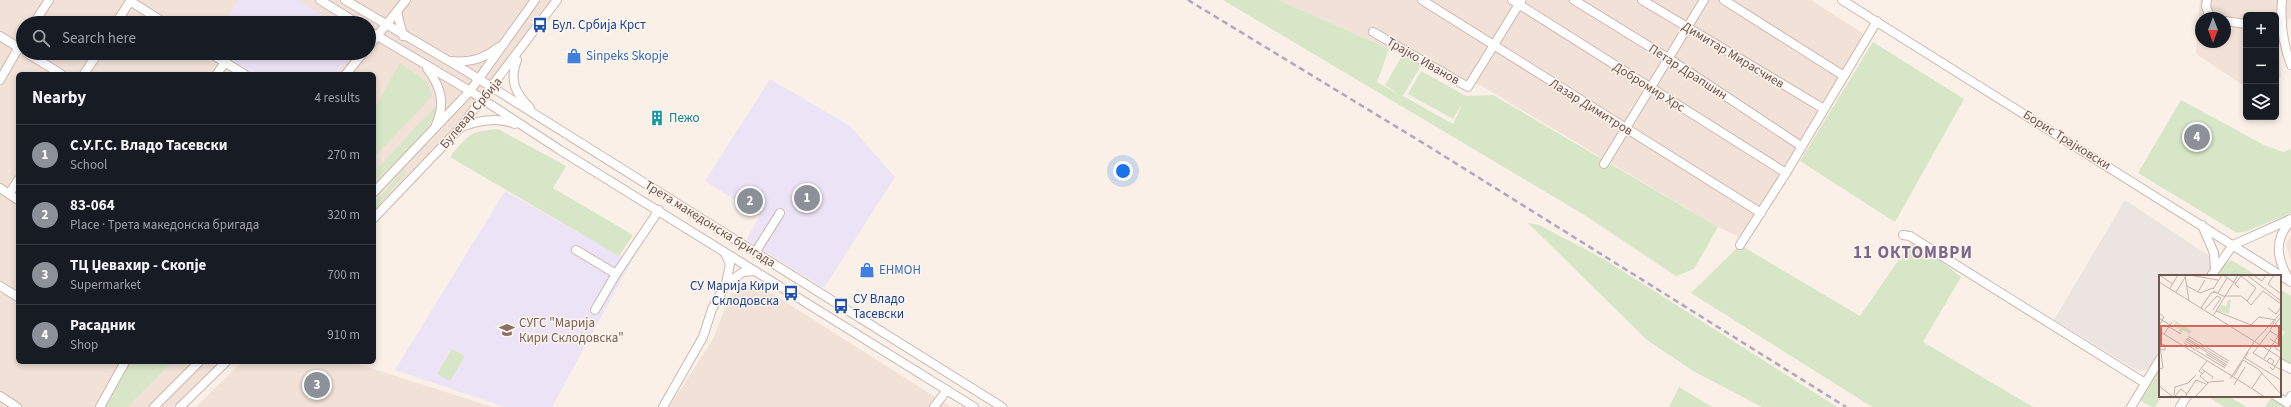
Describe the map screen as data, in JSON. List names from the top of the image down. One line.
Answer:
{"streets":{"street":["Димитар Мирасчиев","Трајко Иванов","Петар Драпшин","Добромир Хрс","Лазар Димитров","Булевар Србија","Борис Трајковски","Трета македонска бригада"]},"crossings":[["Трајко Иванов","Добромир Хрс"],["Трајко Иванов","Лазар Димитров"],["Булевар Србија","Трета македонска бригада"]],"districts":["11 ОКТОМВРИ"],"places":{"bus stop":["Бул. Србија Крст","СУ Марија Кири Склодовска","СУ Владо Тасевски"],"shop":["Sinpeks Skopje","ЕНМОН"],"building":["Пежо"],"school or university":["СУГС \"Марија Кири Склодовска\""]},"north":"bottom","page":{"map_buttons":["+","−"],"search":"Search here","heading":["Nearby","4 results"],"pins":["4","1","2","3"],"list":[{"mark":"1","name":"С.У.Г.С. Владо Тасевски","note":"School","value":"270 m"},{"mark":"2","name":"83-064","note":"Place · Трета македонска бригада","value":"320 m"},{"mark":"3","name":"ТЦ Џевахир - Скопје","note":"Supermarket","value":"700 m"},{"mark":"4","name":"Расадник","note":"Shop","value":"910 m"}]}}
